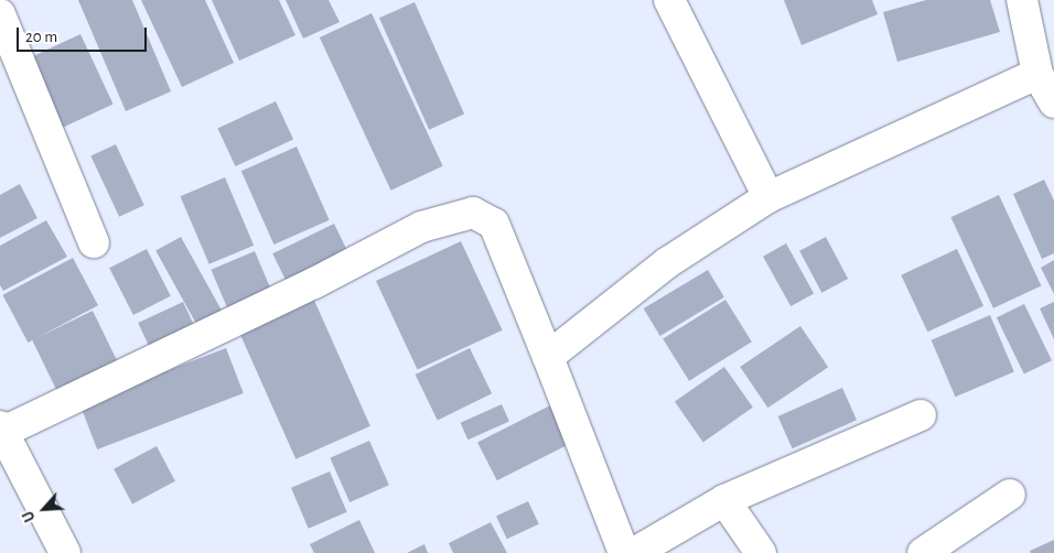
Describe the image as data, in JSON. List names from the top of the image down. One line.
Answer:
{"scale_bar":"20 m","north":"bottom left"}
